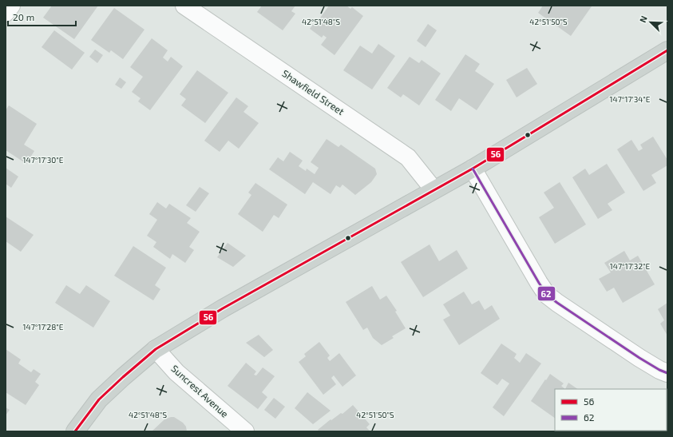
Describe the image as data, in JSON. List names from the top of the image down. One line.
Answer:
{"streets":{"street":["Shawfield Street","Suncrest Avenue"]},"lines":["transit line 56","transit line 62"],"legend":["56","62"],"scale_bar":"20 m","north":"top left","coordinates":["42°51'50\"S","42°51'48\"S","147°17'34\"E","147°17'30\"E","147°17'32\"E","147°17'28\"E"]}
